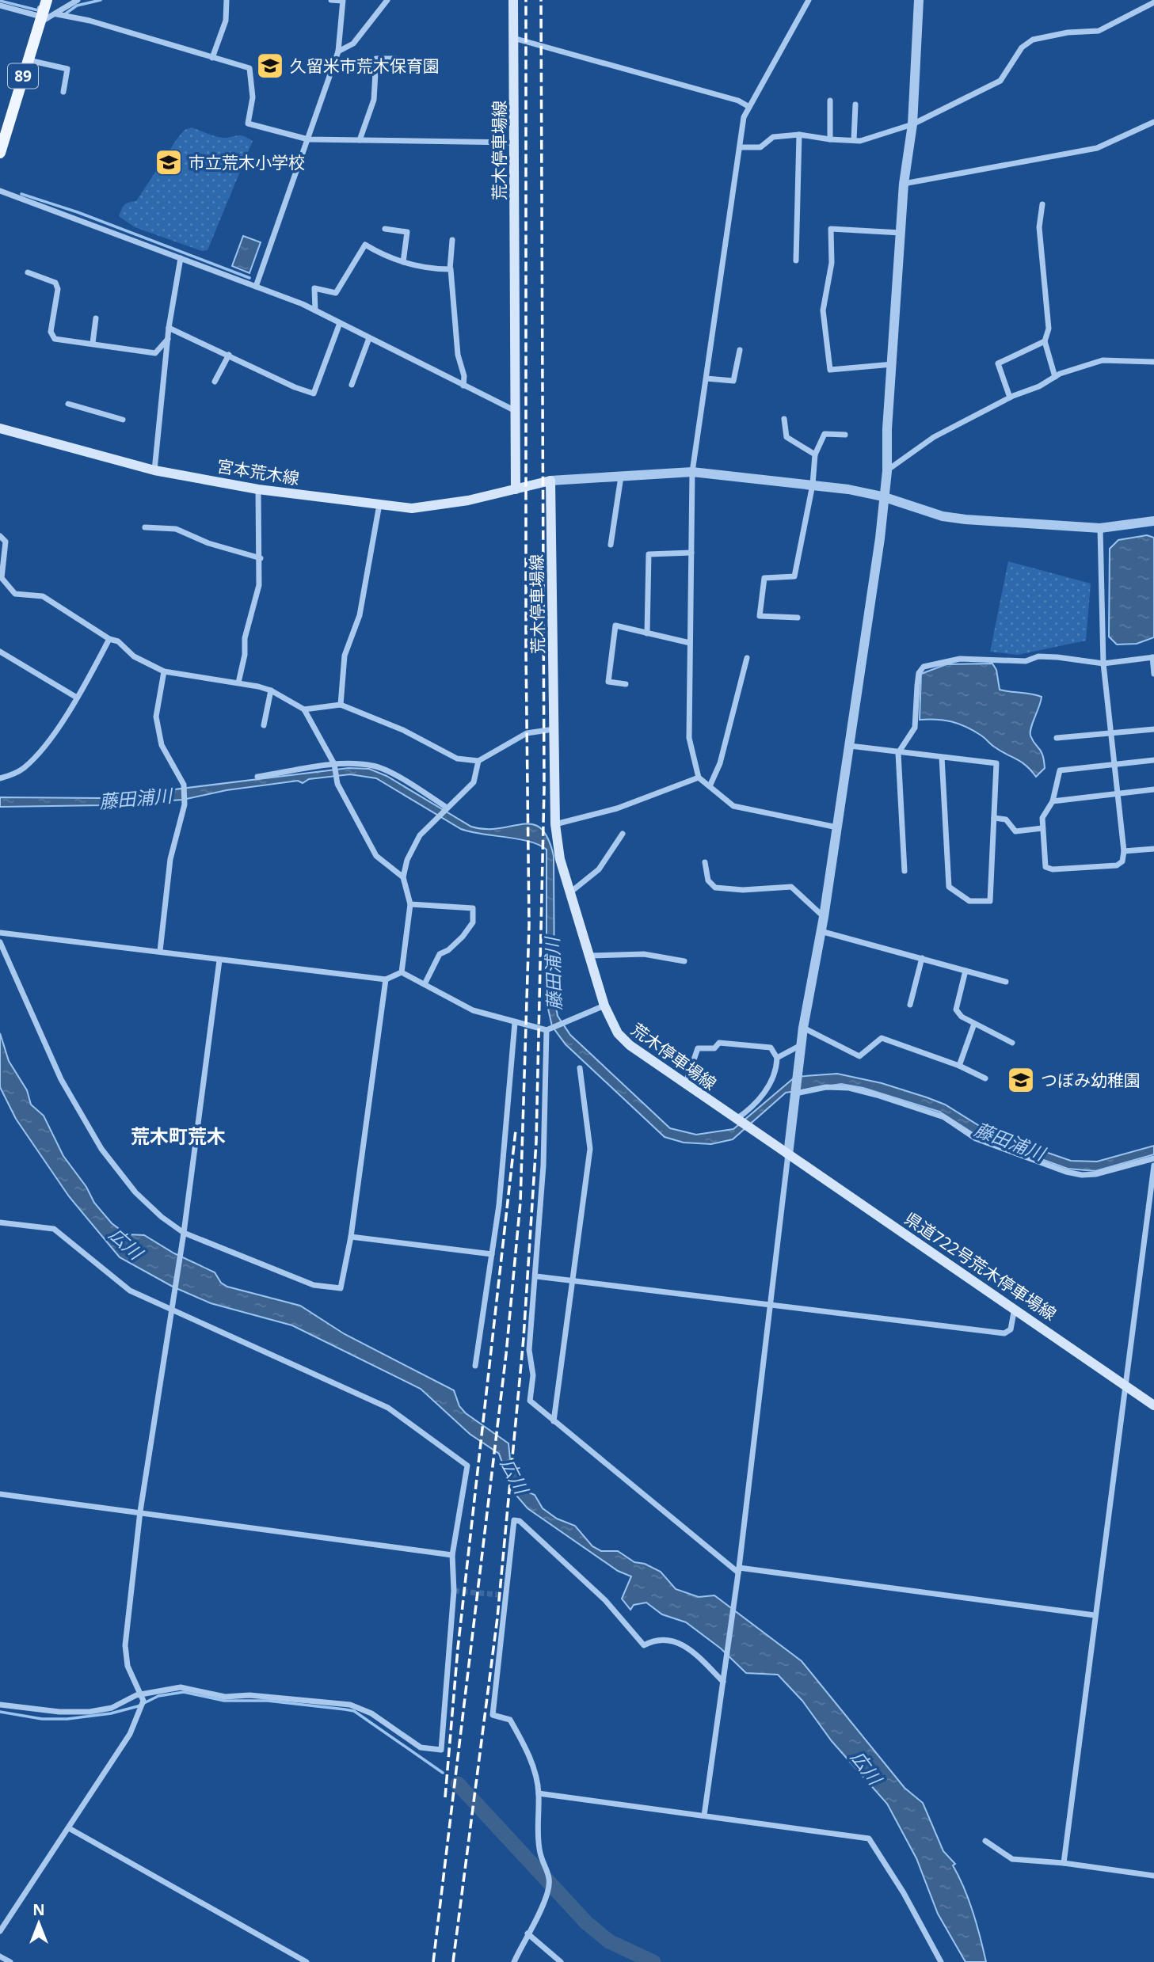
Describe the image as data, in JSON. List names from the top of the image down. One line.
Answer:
{"streets":{"main road":["89","荒木停車場線","宮本荒木線","県道722号荒木停車場線"]},"crossings":[["荒木停車場線","宮本荒木線"],["荒木停車場線","県道722号荒木停車場線"]],"districts":["荒木町荒木"],"water":["藤田浦川","広川"],"places":{"school or university":["久留米市荒木保育園","市立荒木小学校","つぼみ幼稚園"]},"north":"top"}
